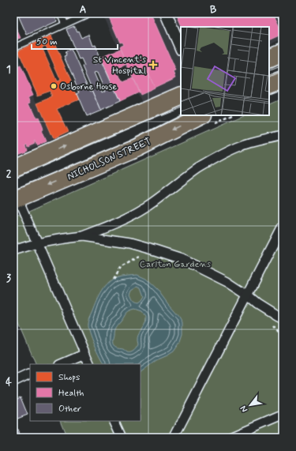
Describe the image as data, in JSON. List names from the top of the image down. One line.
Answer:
{"streets":{"main road":["NICHOLSON STREET"]},"parks":["Carlton Gardens"],"places":{"health":["St Vincent's Hospital"],"other":["Osborne House"]},"legend":["Shops","Health","Other"],"scale_bar":"50 m","north":"bottom left","grid":{"columns":["A","B"],"rows":["1","2","3","4"]}}
